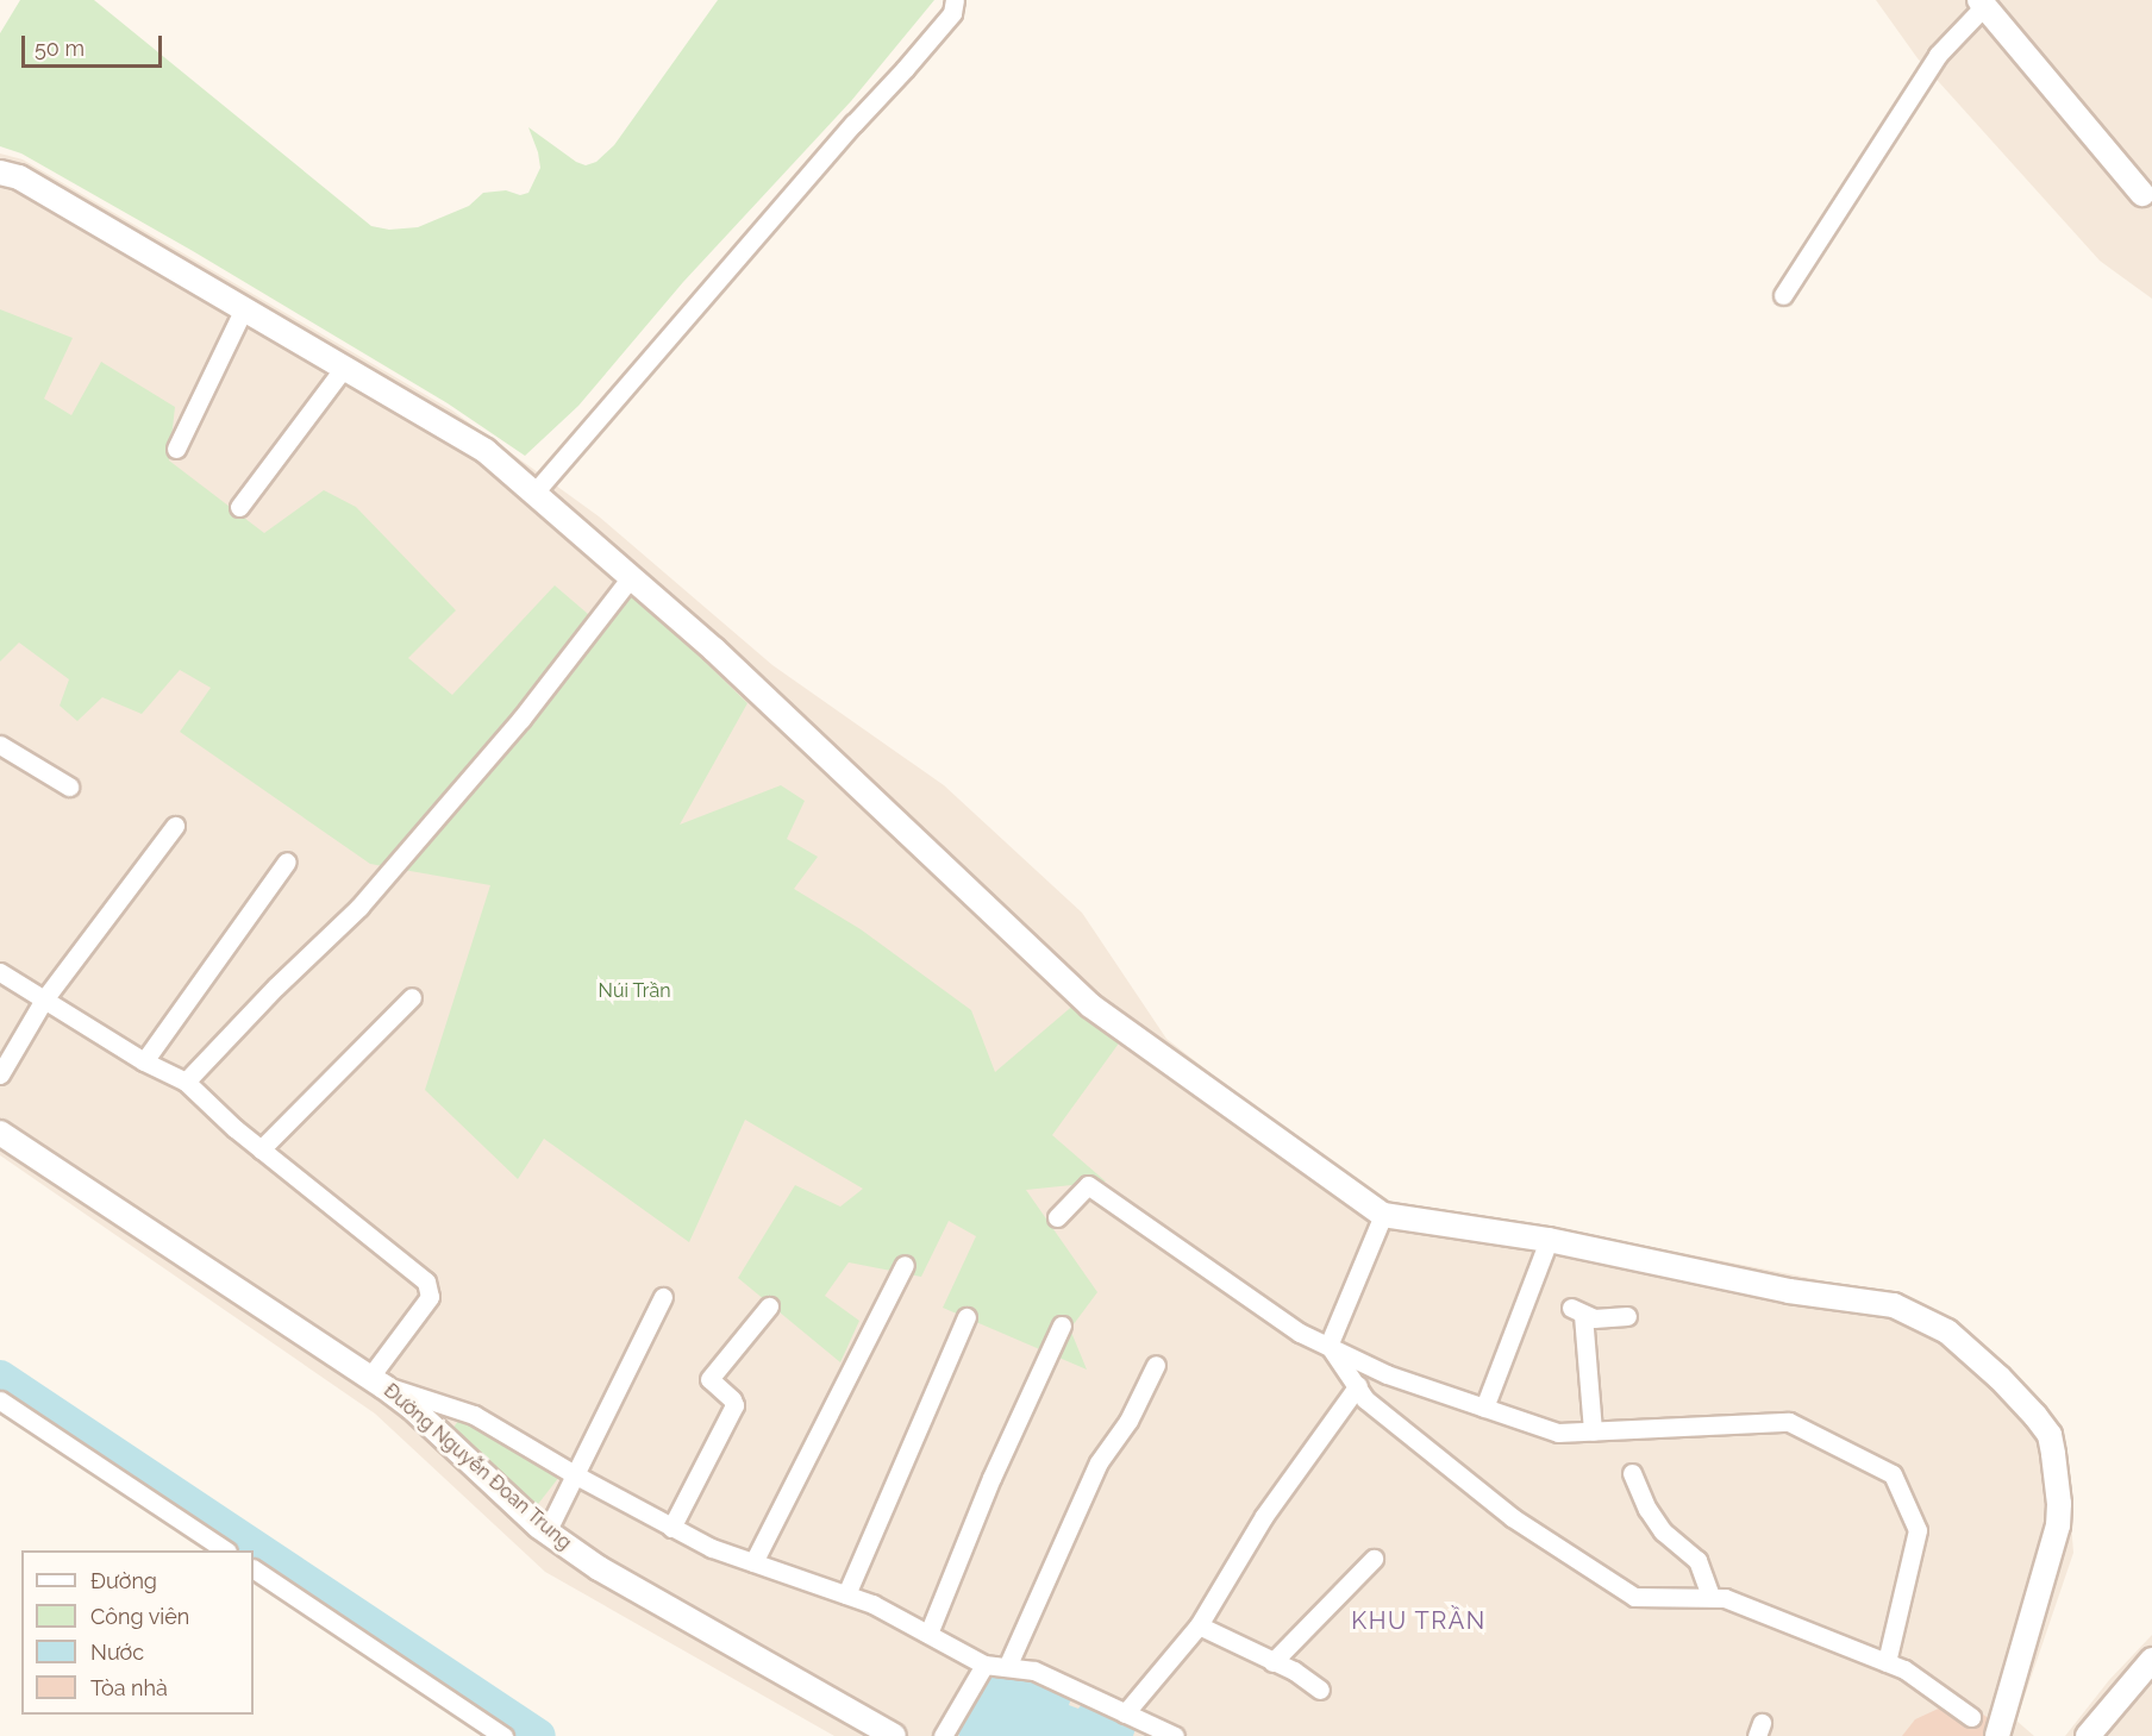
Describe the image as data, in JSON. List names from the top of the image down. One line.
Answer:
{"streets":{"street":["Đường Nguyễn Đoan Trung"]},"districts":["KHU TRẦN"],"parks":["Núi Trần"],"legend":["Đường","Công viên","Nước","Tòa nhà"],"scale_bar":"50 m"}
